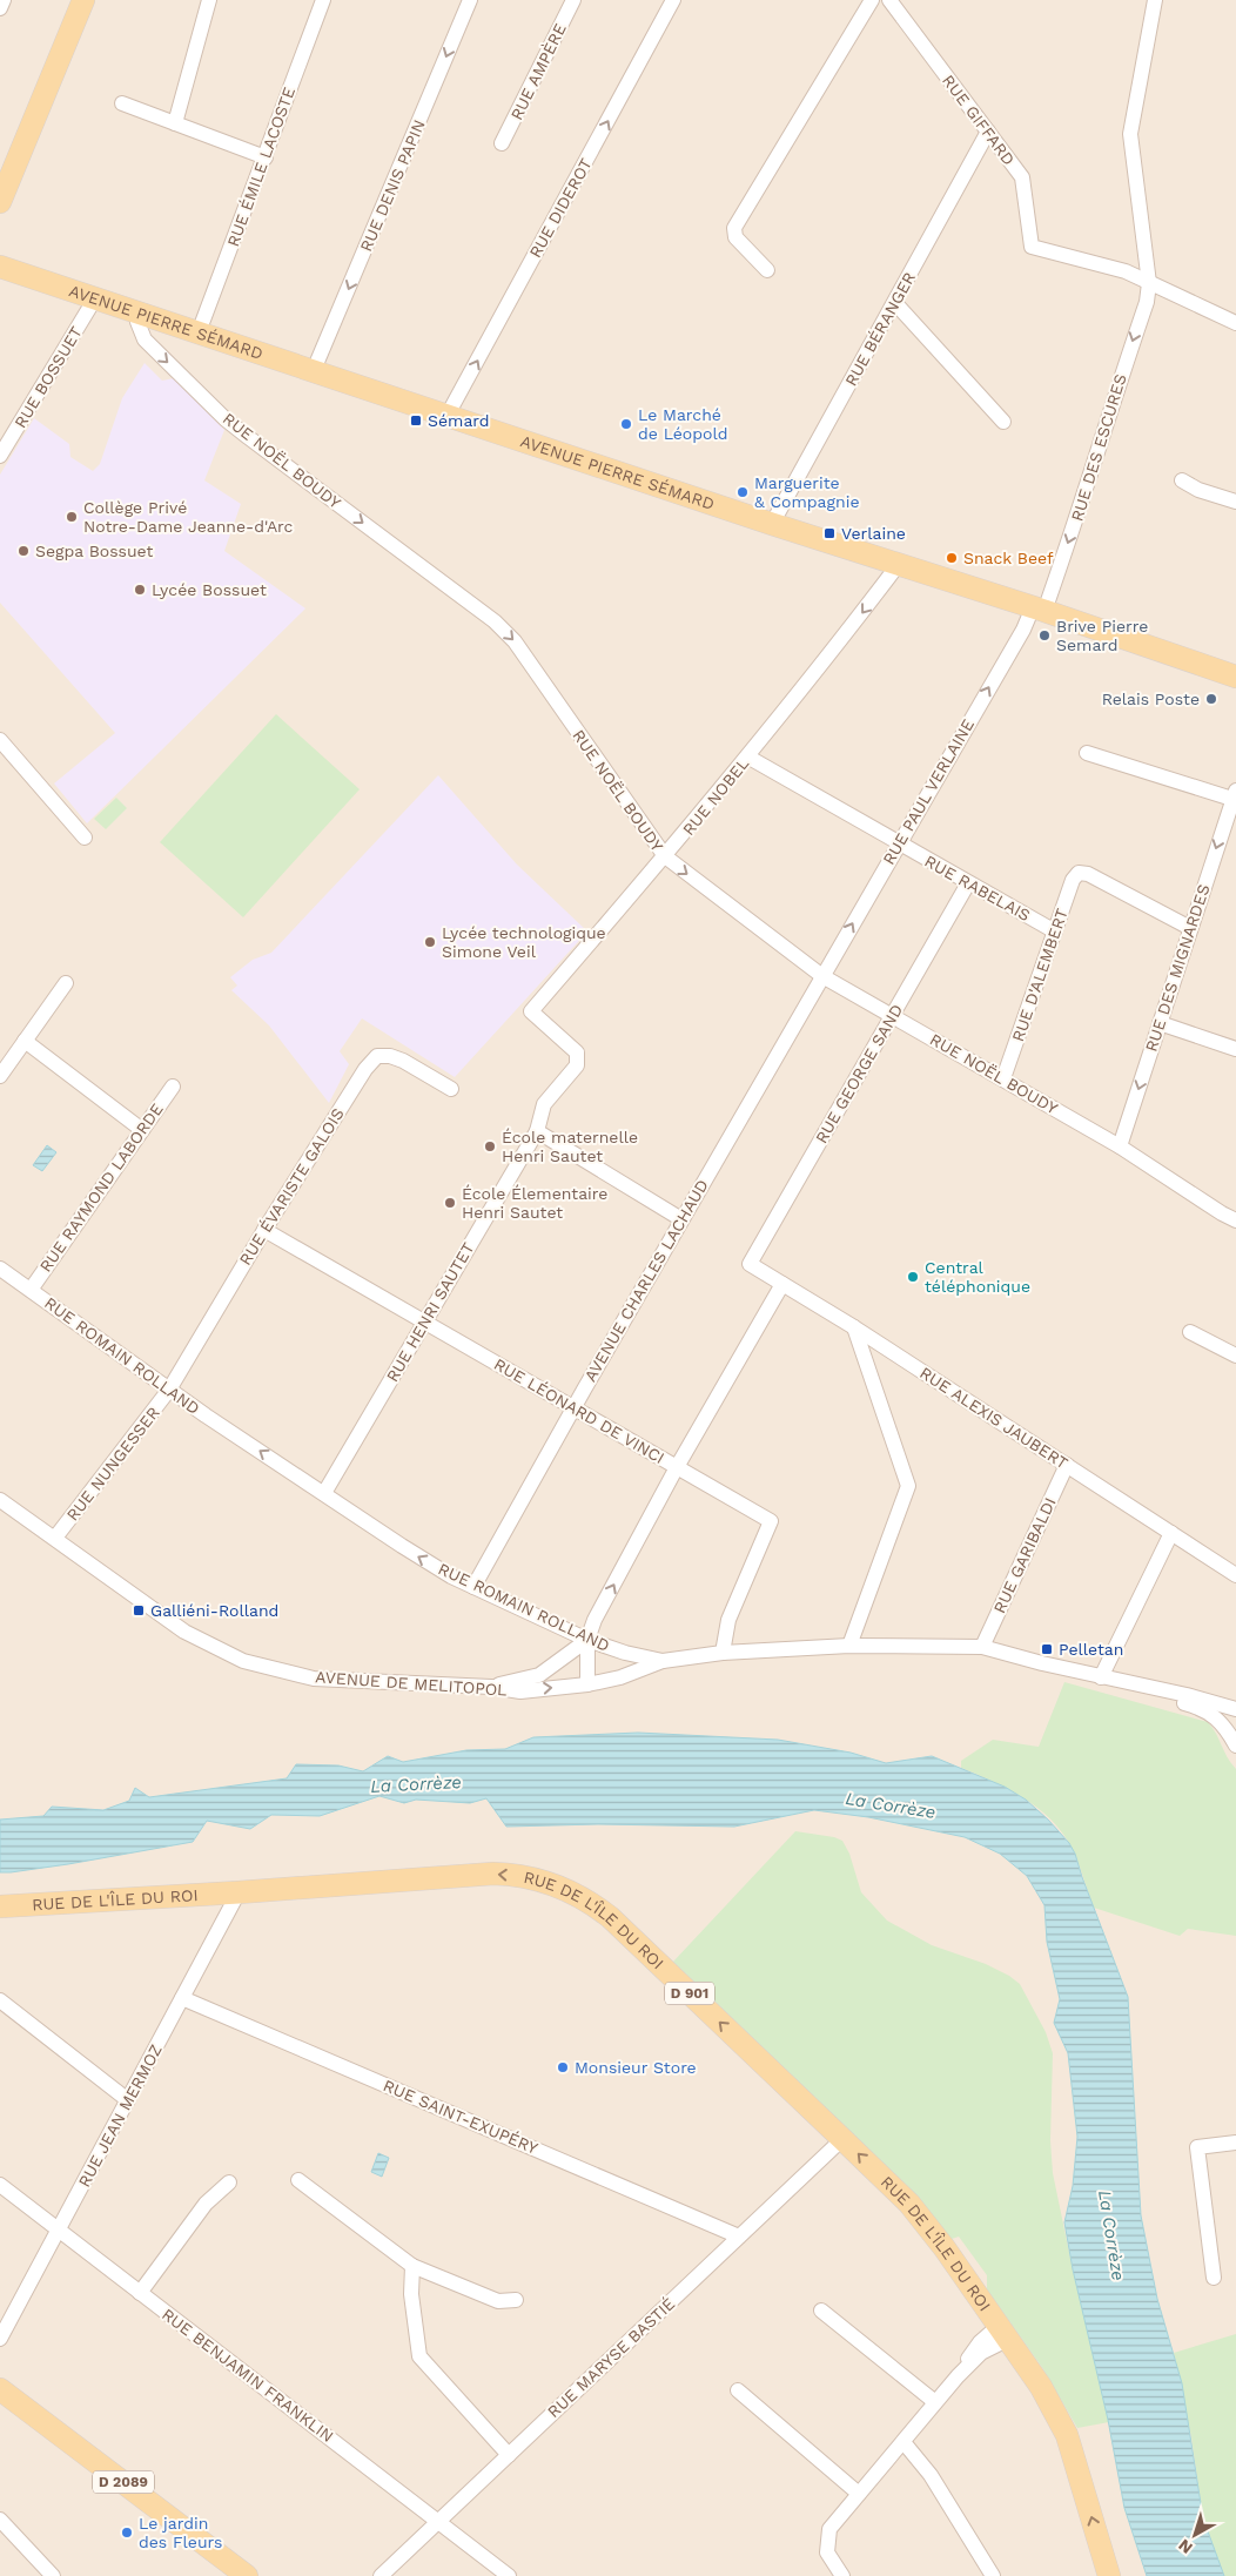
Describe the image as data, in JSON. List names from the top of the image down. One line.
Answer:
{"streets":{"main road":["AVENUE PIERRE SÉMARD","RUE DE L'ÎLE DU ROI","D 901","D 2089"],"street":["RUE AMPÈRE","RUE GIFFARD","RUE ÉMILE LACOSTE","RUE DENIS PAPIN","RUE DIDEROT","RUE BÉRANGER","RUE BOSSUET","RUE DES ESCURES","RUE NOËL BOUDY","RUE PAUL VERLAINE","RUE NOBEL","RUE RABELAIS","RUE DES MIGNARDES","RUE D'ALEMBERT","RUE GEORGE SAND","RUE ÉVARISTE GALOIS","RUE RAYMOND LABORDE","AVENUE CHARLES LACHAUD","RUE HENRI SAUTET","RUE ROMAIN ROLLAND","RUE LÉONARD DE VINCI","RUE ALEXIS JAUBERT","RUE NUNGESSER","RUE GARIBALDI","AVENUE DE MELITOPOL","RUE JEAN MERMOZ","RUE SAINT-EXUPÉRY","RUE MARYSE BASTIÉ","RUE BENJAMIN FRANKLIN"]},"crossings":[["RUE GIFFARD","RUE BÉRANGER"],["RUE GIFFARD","RUE DES ESCURES"],["RUE ÉMILE LACOSTE","AVENUE PIERRE SÉMARD"],["RUE DENIS PAPIN","AVENUE PIERRE SÉMARD"],["RUE DIDEROT","AVENUE PIERRE SÉMARD"],["AVENUE PIERRE SÉMARD","RUE BÉRANGER"],["AVENUE PIERRE SÉMARD","RUE BOSSUET"],["AVENUE PIERRE SÉMARD","RUE DES ESCURES"],["AVENUE PIERRE SÉMARD","RUE NOËL BOUDY"],["AVENUE PIERRE SÉMARD","RUE PAUL VERLAINE"],["AVENUE PIERRE SÉMARD","RUE NOBEL"],["RUE DES ESCURES","RUE PAUL VERLAINE"],["RUE NOËL BOUDY","RUE PAUL VERLAINE"],["RUE NOËL BOUDY","RUE NOBEL"],["RUE NOËL BOUDY","RUE DES MIGNARDES"],["RUE NOËL BOUDY","RUE D'ALEMBERT"],["RUE NOËL BOUDY","RUE GEORGE SAND"],["RUE NOËL BOUDY","AVENUE CHARLES LACHAUD"],["RUE PAUL VERLAINE","RUE RABELAIS"],["RUE PAUL VERLAINE","AVENUE CHARLES LACHAUD"],["RUE NOBEL","RUE RABELAIS"],["RUE NOBEL","RUE HENRI SAUTET"],["RUE RABELAIS","RUE D'ALEMBERT"],["RUE RABELAIS","RUE GEORGE SAND"],["RUE DES MIGNARDES","RUE D'ALEMBERT"],["RUE GEORGE SAND","RUE ALEXIS JAUBERT"],["RUE ÉVARISTE GALOIS","RUE ROMAIN ROLLAND"],["RUE ÉVARISTE GALOIS","RUE LÉONARD DE VINCI"],["RUE ÉVARISTE GALOIS","RUE NUNGESSER"],["RUE RAYMOND LABORDE","RUE ROMAIN ROLLAND"],["AVENUE CHARLES LACHAUD","RUE ROMAIN ROLLAND"],["AVENUE CHARLES LACHAUD","RUE LÉONARD DE VINCI"],["RUE HENRI SAUTET","RUE ROMAIN ROLLAND"],["RUE HENRI SAUTET","RUE LÉONARD DE VINCI"],["RUE ROMAIN ROLLAND","RUE LÉONARD DE VINCI"],["RUE ROMAIN ROLLAND","RUE NUNGESSER"],["RUE ROMAIN ROLLAND","RUE GARIBALDI"],["RUE ROMAIN ROLLAND","AVENUE DE MELITOPOL"],["RUE ALEXIS JAUBERT","RUE GARIBALDI"],["RUE NUNGESSER","AVENUE DE MELITOPOL"],["RUE DE L'ÎLE DU ROI","RUE JEAN MERMOZ"],["RUE DE L'ÎLE DU ROI","RUE MARYSE BASTIÉ"],["RUE JEAN MERMOZ","RUE SAINT-EXUPÉRY"],["RUE JEAN MERMOZ","RUE BENJAMIN FRANKLIN"],["RUE SAINT-EXUPÉRY","RUE MARYSE BASTIÉ"],["RUE MARYSE BASTIÉ","RUE BENJAMIN FRANKLIN"]],"one_way":["RUE DENIS PAPIN","RUE DIDEROT","RUE DES ESCURES","RUE NOËL BOUDY","RUE PAUL VERLAINE","RUE DES MIGNARDES","RUE DE L'ÎLE DU ROI"],"water":["La Corrèze"],"places":{"transit":["Sémard","Verlaine","Galliéni-Rolland","Pelletan"],"other":["Le Marché de Léopold","Marguerite & Compagnie","Collège Privé Notre-Dame Jeanne-d'Arc","Segpa Bossuet","Snack Beef","Lycée Bossuet","Brive Pierre Semard","Relais Poste","Lycée technologique Simone Veil","École maternelle Henri Sautet","École Élementaire Henri Sautet","Central téléphonique","Monsieur Store","Le jardin des Fleurs"]},"north":"bottom left"}
